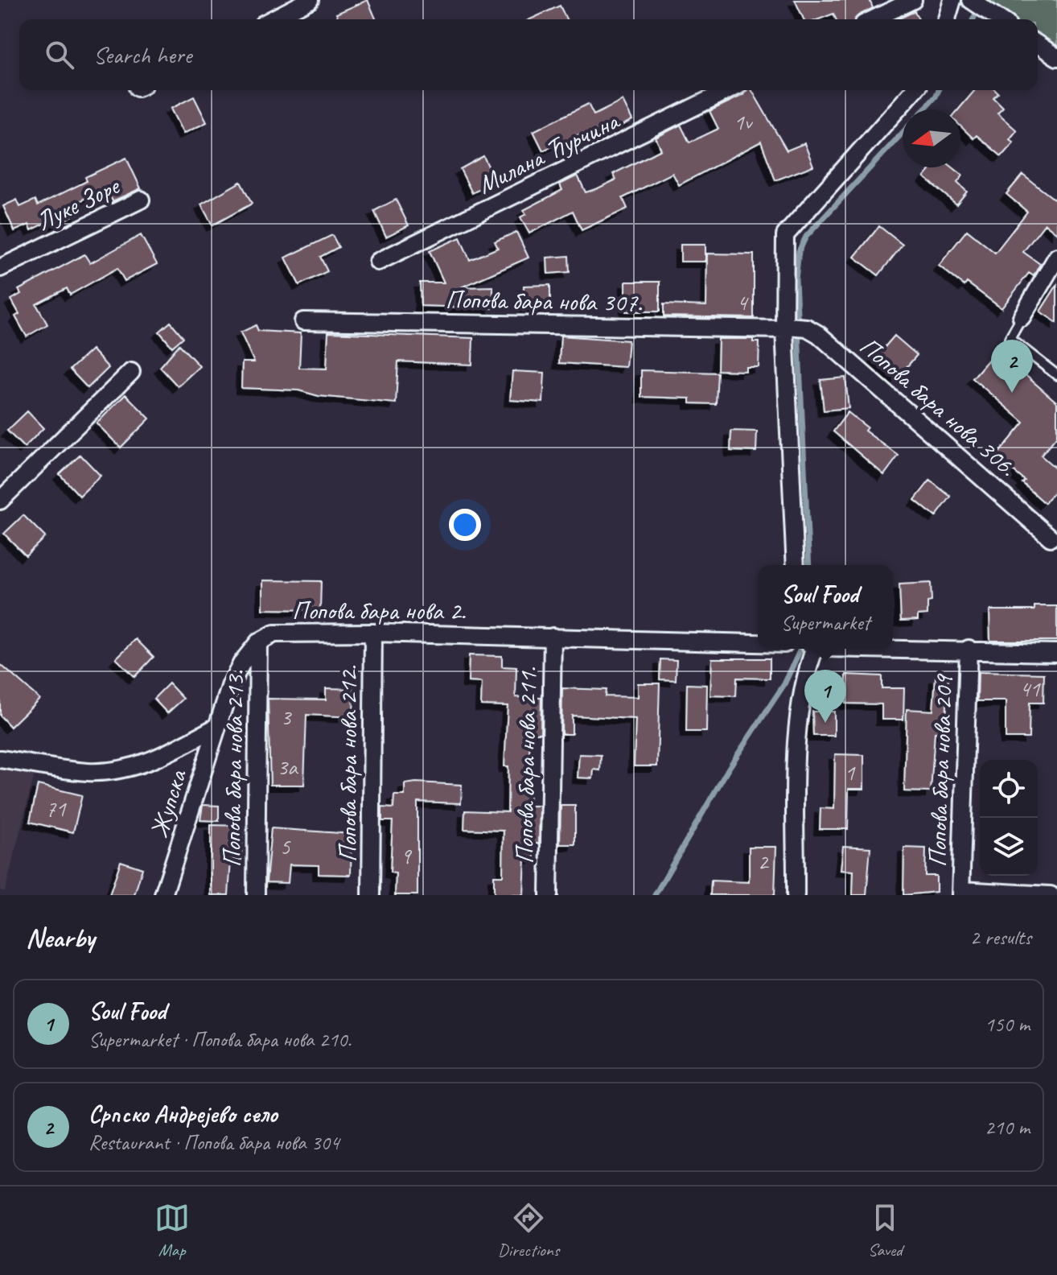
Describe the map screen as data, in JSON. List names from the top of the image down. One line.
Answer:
{"streets":{"street":["Милана Ћурчина","Луке Зоре","Попова бара нова 307.","Попова бара нова 306.","Попова бара нова 2.","Попова бара нова 212.","Попова бара нова 211.","Попова бара нова 213.","Попова бара нова 209","Жупска"]},"crossings":[["Попова бара нова 307.","Попова бара нова 306."],["Попова бара нова 2.","Попова бара нова 212."],["Попова бара нова 2.","Попова бара нова 211."],["Попова бара нова 2.","Попова бара нова 213."],["Попова бара нова 2.","Жупска"]],"house_numbers":["1v","4","41","3","3a","1","71","5","9","2"],"north":"left","page":{"search":"Search here","pins":["2","1"],"popup":["Soul Food","Supermarket"],"heading":["Nearby","2 results"],"list":[{"mark":"1","name":"Soul Food","note":"Supermarket · Попова бара нова 210.","value":"150 m"},{"mark":"2","name":"Српско Андрејево село","note":"Restaurant · Попова бара нова 304","value":"210 m"}],"nav":["Map","Directions","Saved"]}}
